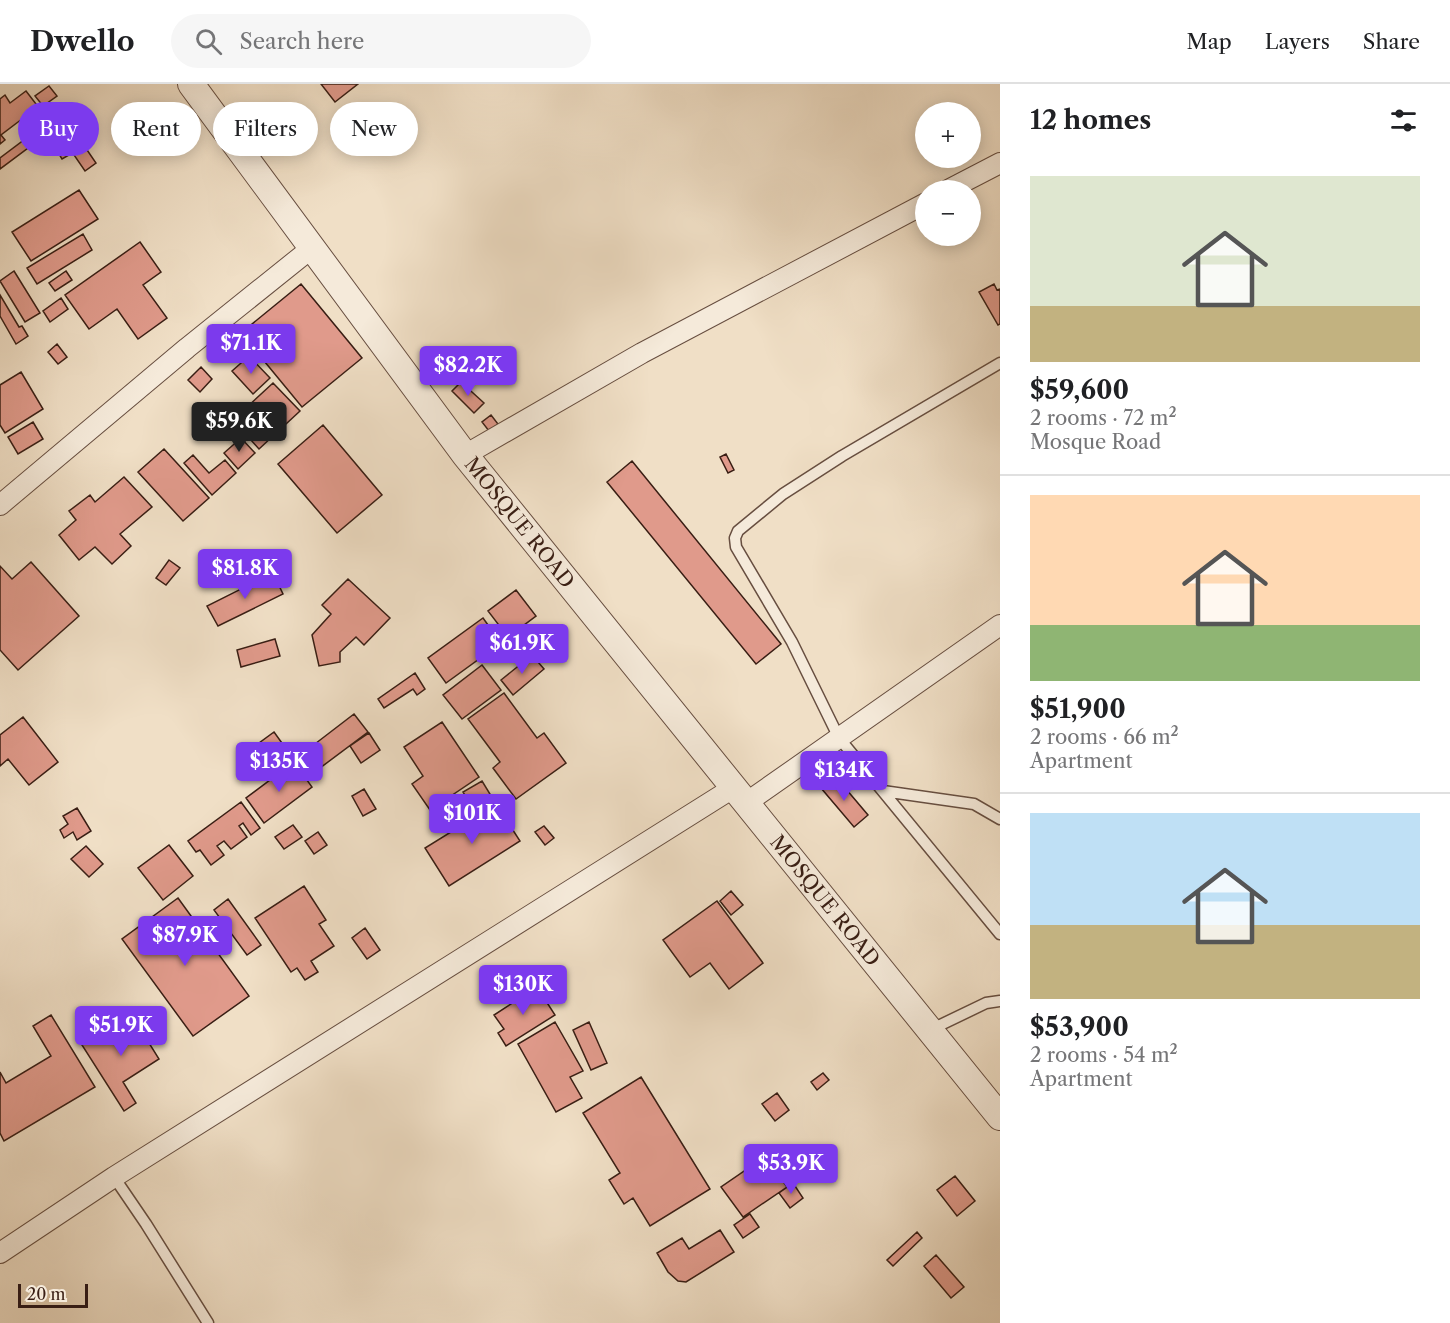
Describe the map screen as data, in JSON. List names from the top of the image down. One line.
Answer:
{"streets":{"street":["MOSQUE ROAD"]},"scale_bar":"20 m","page":{"header":"Dwello","search":"Search here","nav":["Map","Layers","Share"],"heading":"12 homes","map_buttons":["+","−"],"chip":["Buy","Rent","Filters","New"],"list":[{"name":"$59,600","note":"2 rooms · 72 m² · Mosque Road"},{"name":"$51,900","note":"2 rooms · 66 m² · Apartment"},{"name":"$53,900","note":"2 rooms · 54 m² · Apartment"}],"price":["$71.1K","$82.2K","$59.6K","$81.8K","$61.9K","$135K","$134K","$101K","$87.9K","$130K","$51.9K","$53.9K"],"scale":"20 m"}}
